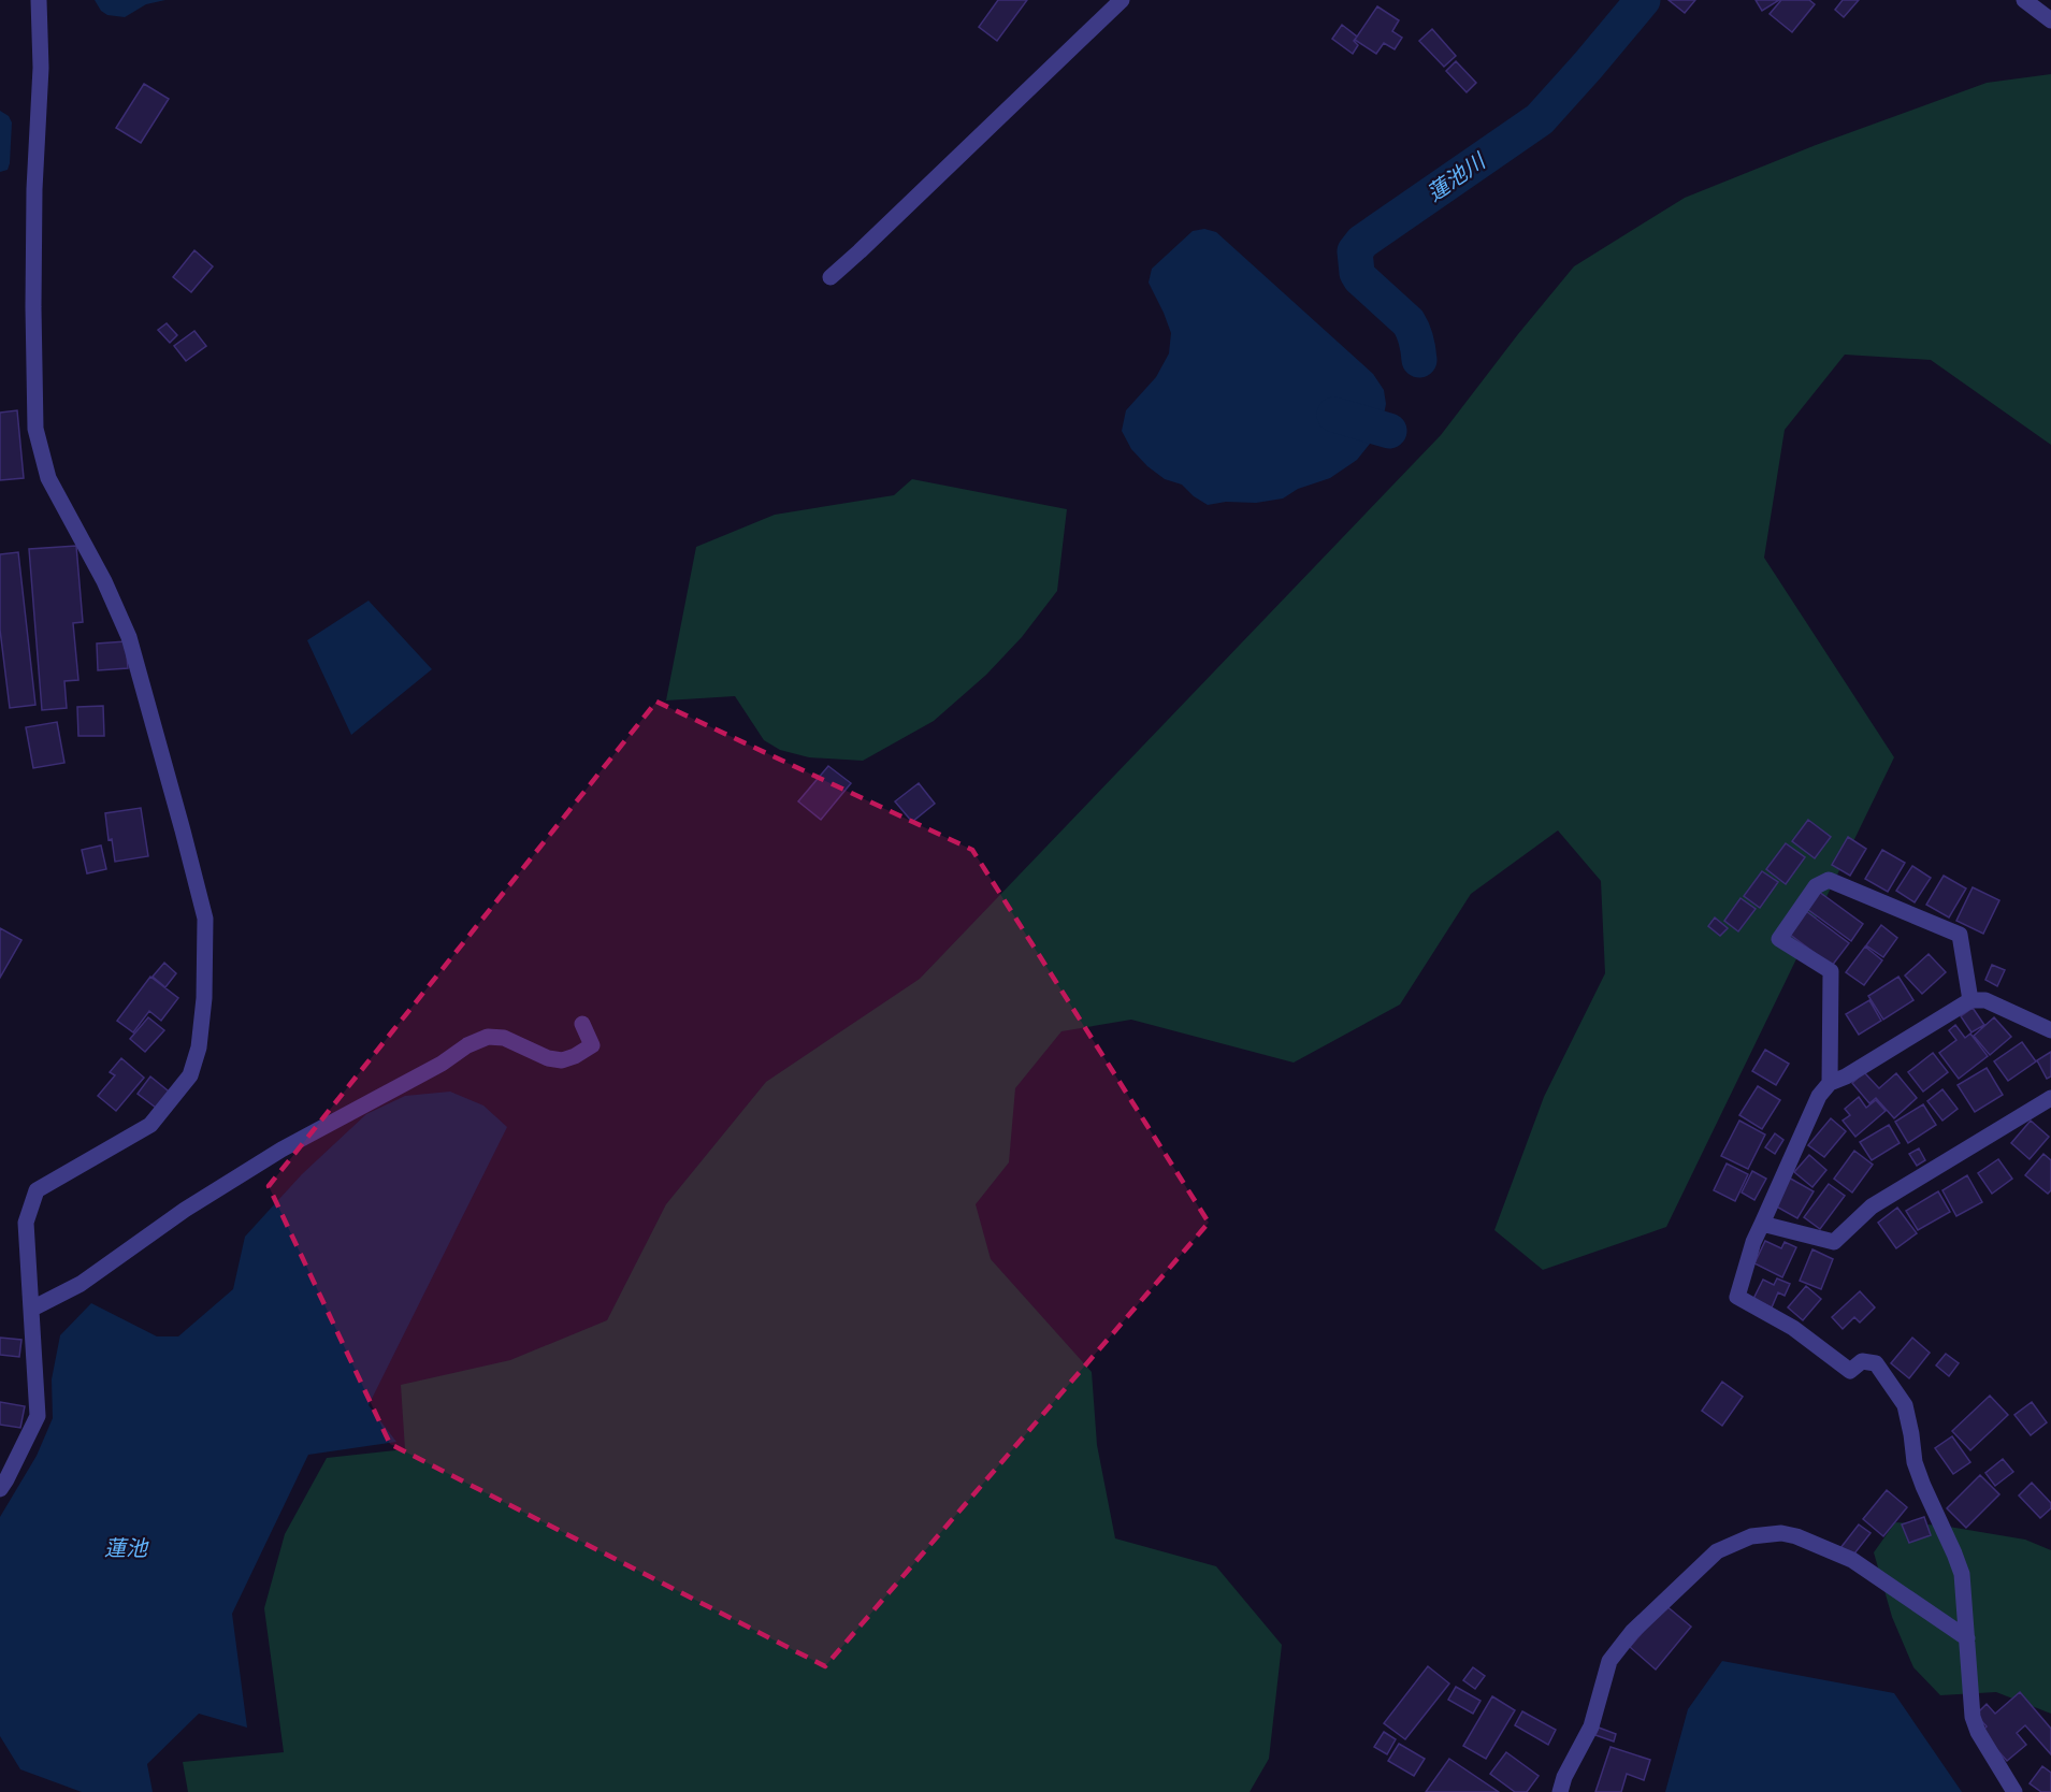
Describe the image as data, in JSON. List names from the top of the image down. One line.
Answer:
{"water":["蓮池川","蓮池"]}
